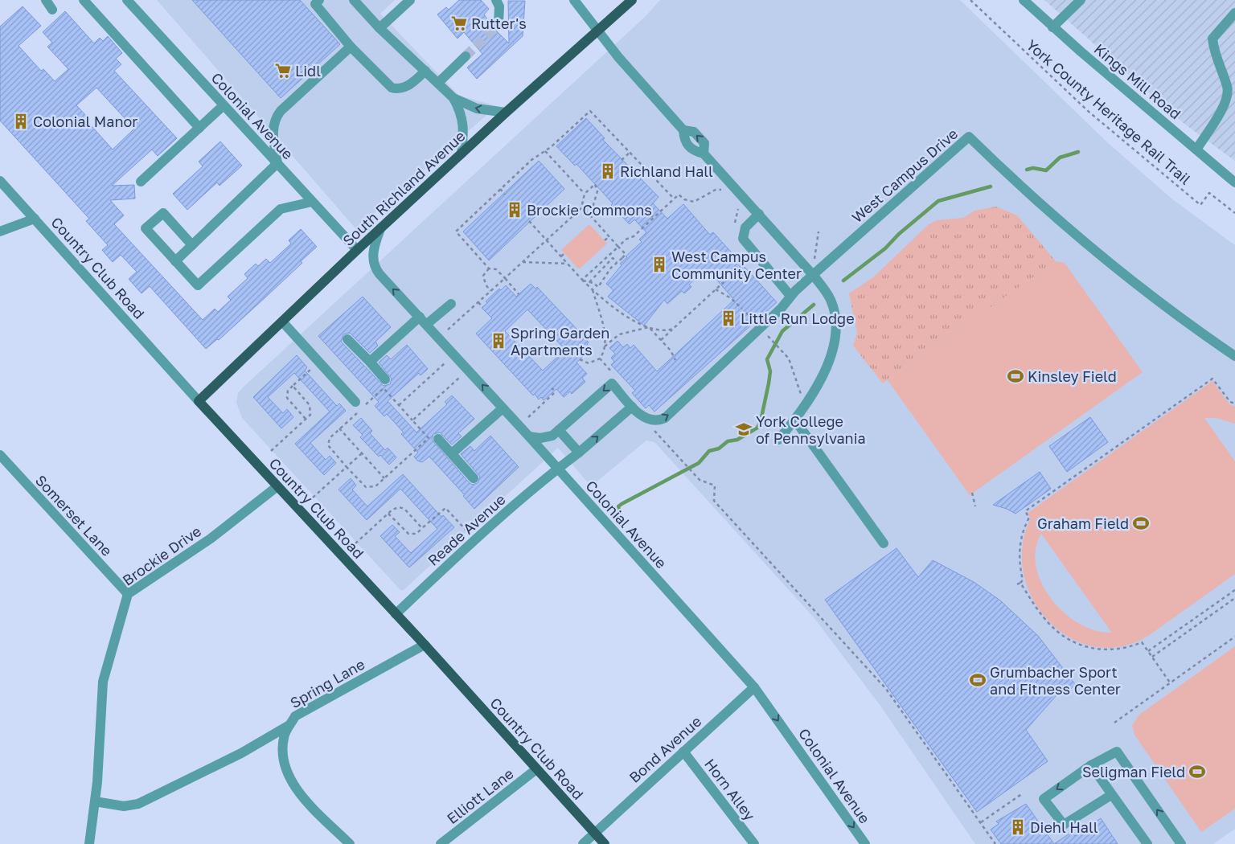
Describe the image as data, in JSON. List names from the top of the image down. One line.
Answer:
{"streets":{"main road":["South Richland Avenue","Country Club Road"],"street":["Kings Mill Road","Colonial Avenue","West Campus Drive","Somerset Lane","Reade Avenue","Brockie Drive","Spring Lane","Bond Avenue","Horn Alley","Elliott Lane"],"path":["York County Heritage Rail Trail"]},"crossings":[["Colonial Avenue","South Richland Avenue"],["Colonial Avenue","Reade Avenue"],["Colonial Avenue","Bond Avenue"],["South Richland Avenue","Country Club Road"],["Country Club Road","Reade Avenue"],["Country Club Road","Brockie Drive"],["Country Club Road","Spring Lane"],["Country Club Road","Bond Avenue"],["Country Club Road","Elliott Lane"],["Somerset Lane","Brockie Drive"],["Bond Avenue","Horn Alley"]],"places":{"supermarket":["Rutter's","Lidl"],"building":["Colonial Manor","Richland Hall","Brockie Commons","West Campus Community Center","Little Run Lodge","Spring Garden Apartments","Diehl Hall"],"sports":["Kinsley Field","Graham Field","Grumbacher Sport and Fitness Center","Seligman Field"],"school or university":["York College of Pennsylvania"]}}
